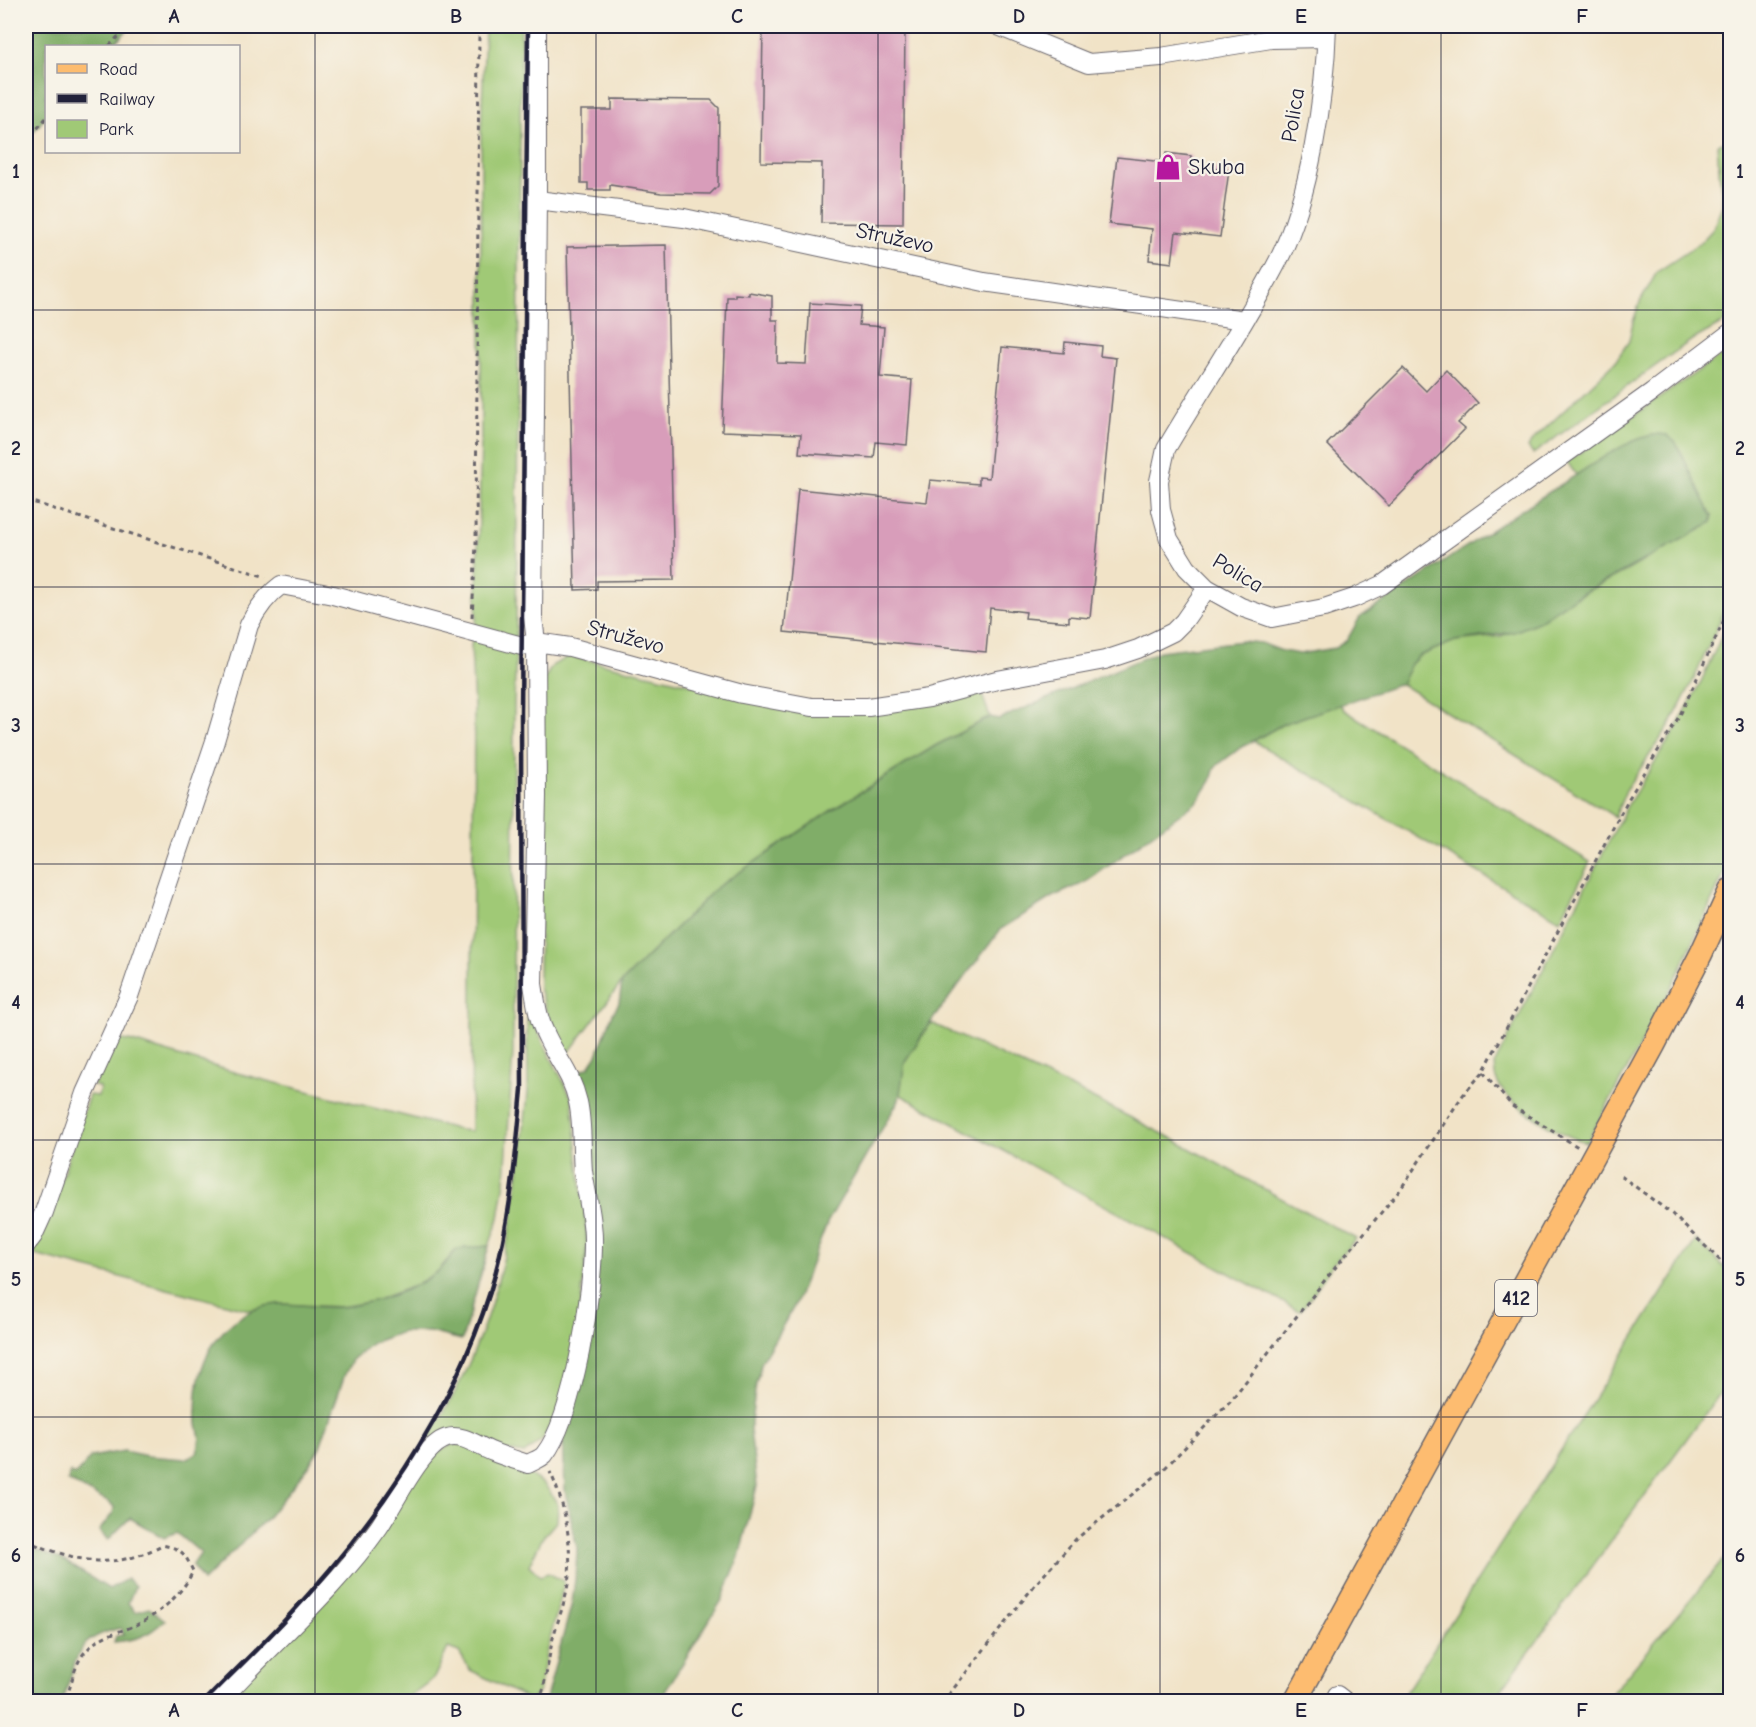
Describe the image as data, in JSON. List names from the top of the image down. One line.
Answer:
{"streets":{"main road":["412"],"street":["Polica","Struževo"]},"crossings":[["Polica","Struževo"]],"places":{"shop":["Skuba"]},"legend":["Road","Railway","Park"],"grid":{"columns":["A","B","C","D","E","F"],"rows":["1","2","3","4","5","6"]}}
